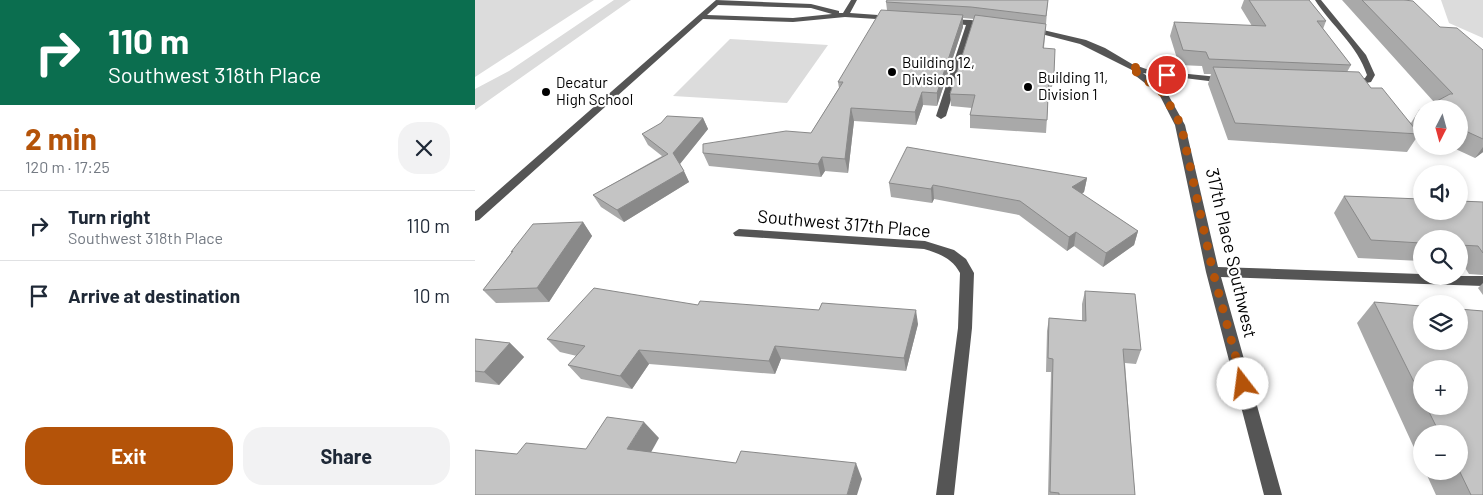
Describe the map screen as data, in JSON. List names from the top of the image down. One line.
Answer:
{"streets":{"street":["Southwest 317th Place","317th Place Southwest"]},"places":["Building 12, Division 1","Building 11, Division 1","Decatur High School"],"north":"bottom","page":{"turn":["110 m","Southwest 318th Place"],"map_buttons":["+","−"],"heading":["2 min","120 m · 17:25"],"list":[{"name":"Turn right","note":"Southwest 318th Place","value":"110 m"},{"name":"Arrive at destination","value":"10 m"}],"buttons":["Exit","Share"]}}
